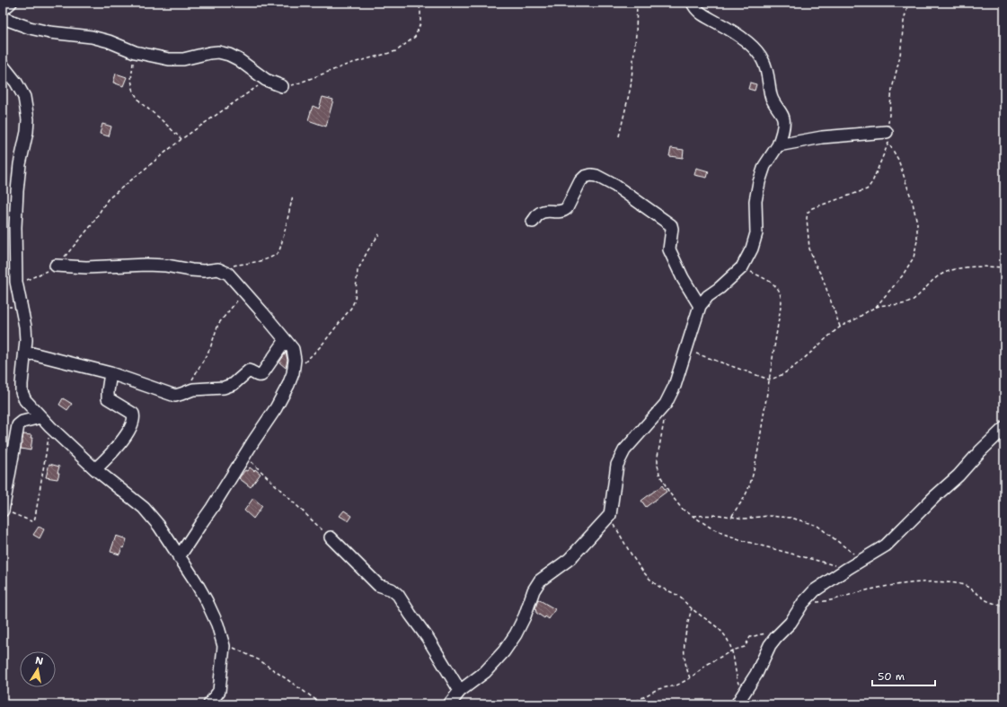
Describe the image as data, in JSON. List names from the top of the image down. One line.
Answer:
{"scale_bar":"50 m","north":"top"}
